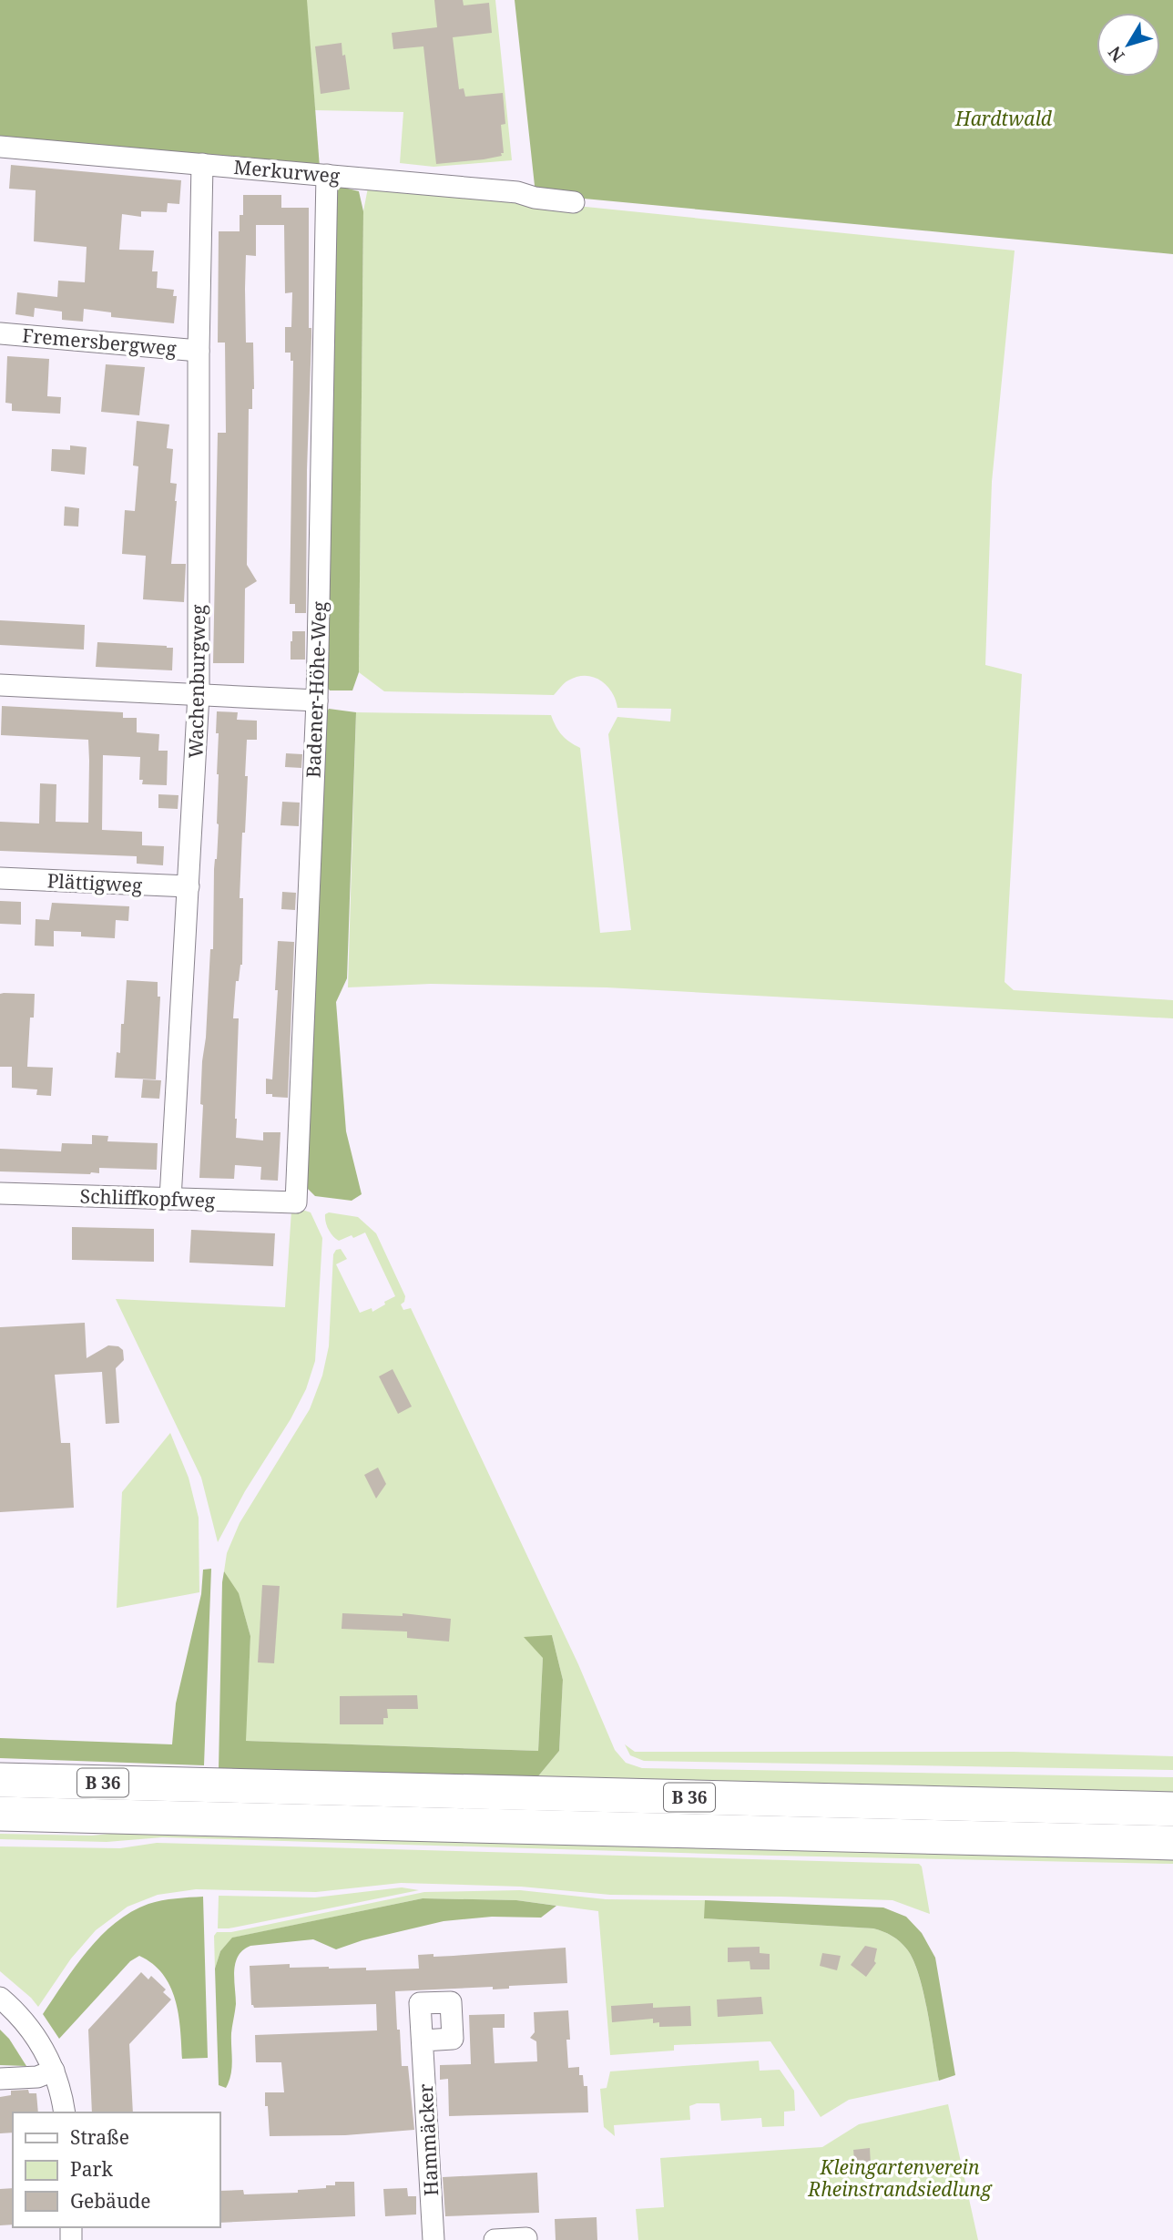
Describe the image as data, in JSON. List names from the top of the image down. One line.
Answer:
{"streets":{"highway":["B 36"],"street":["Merkurweg","Fremersbergweg","Wachenburgweg","Badener-Höhe-Weg","Plättigweg","Schliffkopfweg","Hammäcker"]},"crossings":[["Merkurweg","Wachenburgweg"],["Merkurweg","Badener-Höhe-Weg"],["Fremersbergweg","Wachenburgweg"],["Wachenburgweg","Plättigweg"],["Wachenburgweg","Schliffkopfweg"],["Badener-Höhe-Weg","Schliffkopfweg"]],"parks":["Hardtwald","Kleingartenverein Rheinstrandsiedlung"],"legend":["Straße","Park","Gebäude"],"north":"bottom left"}
